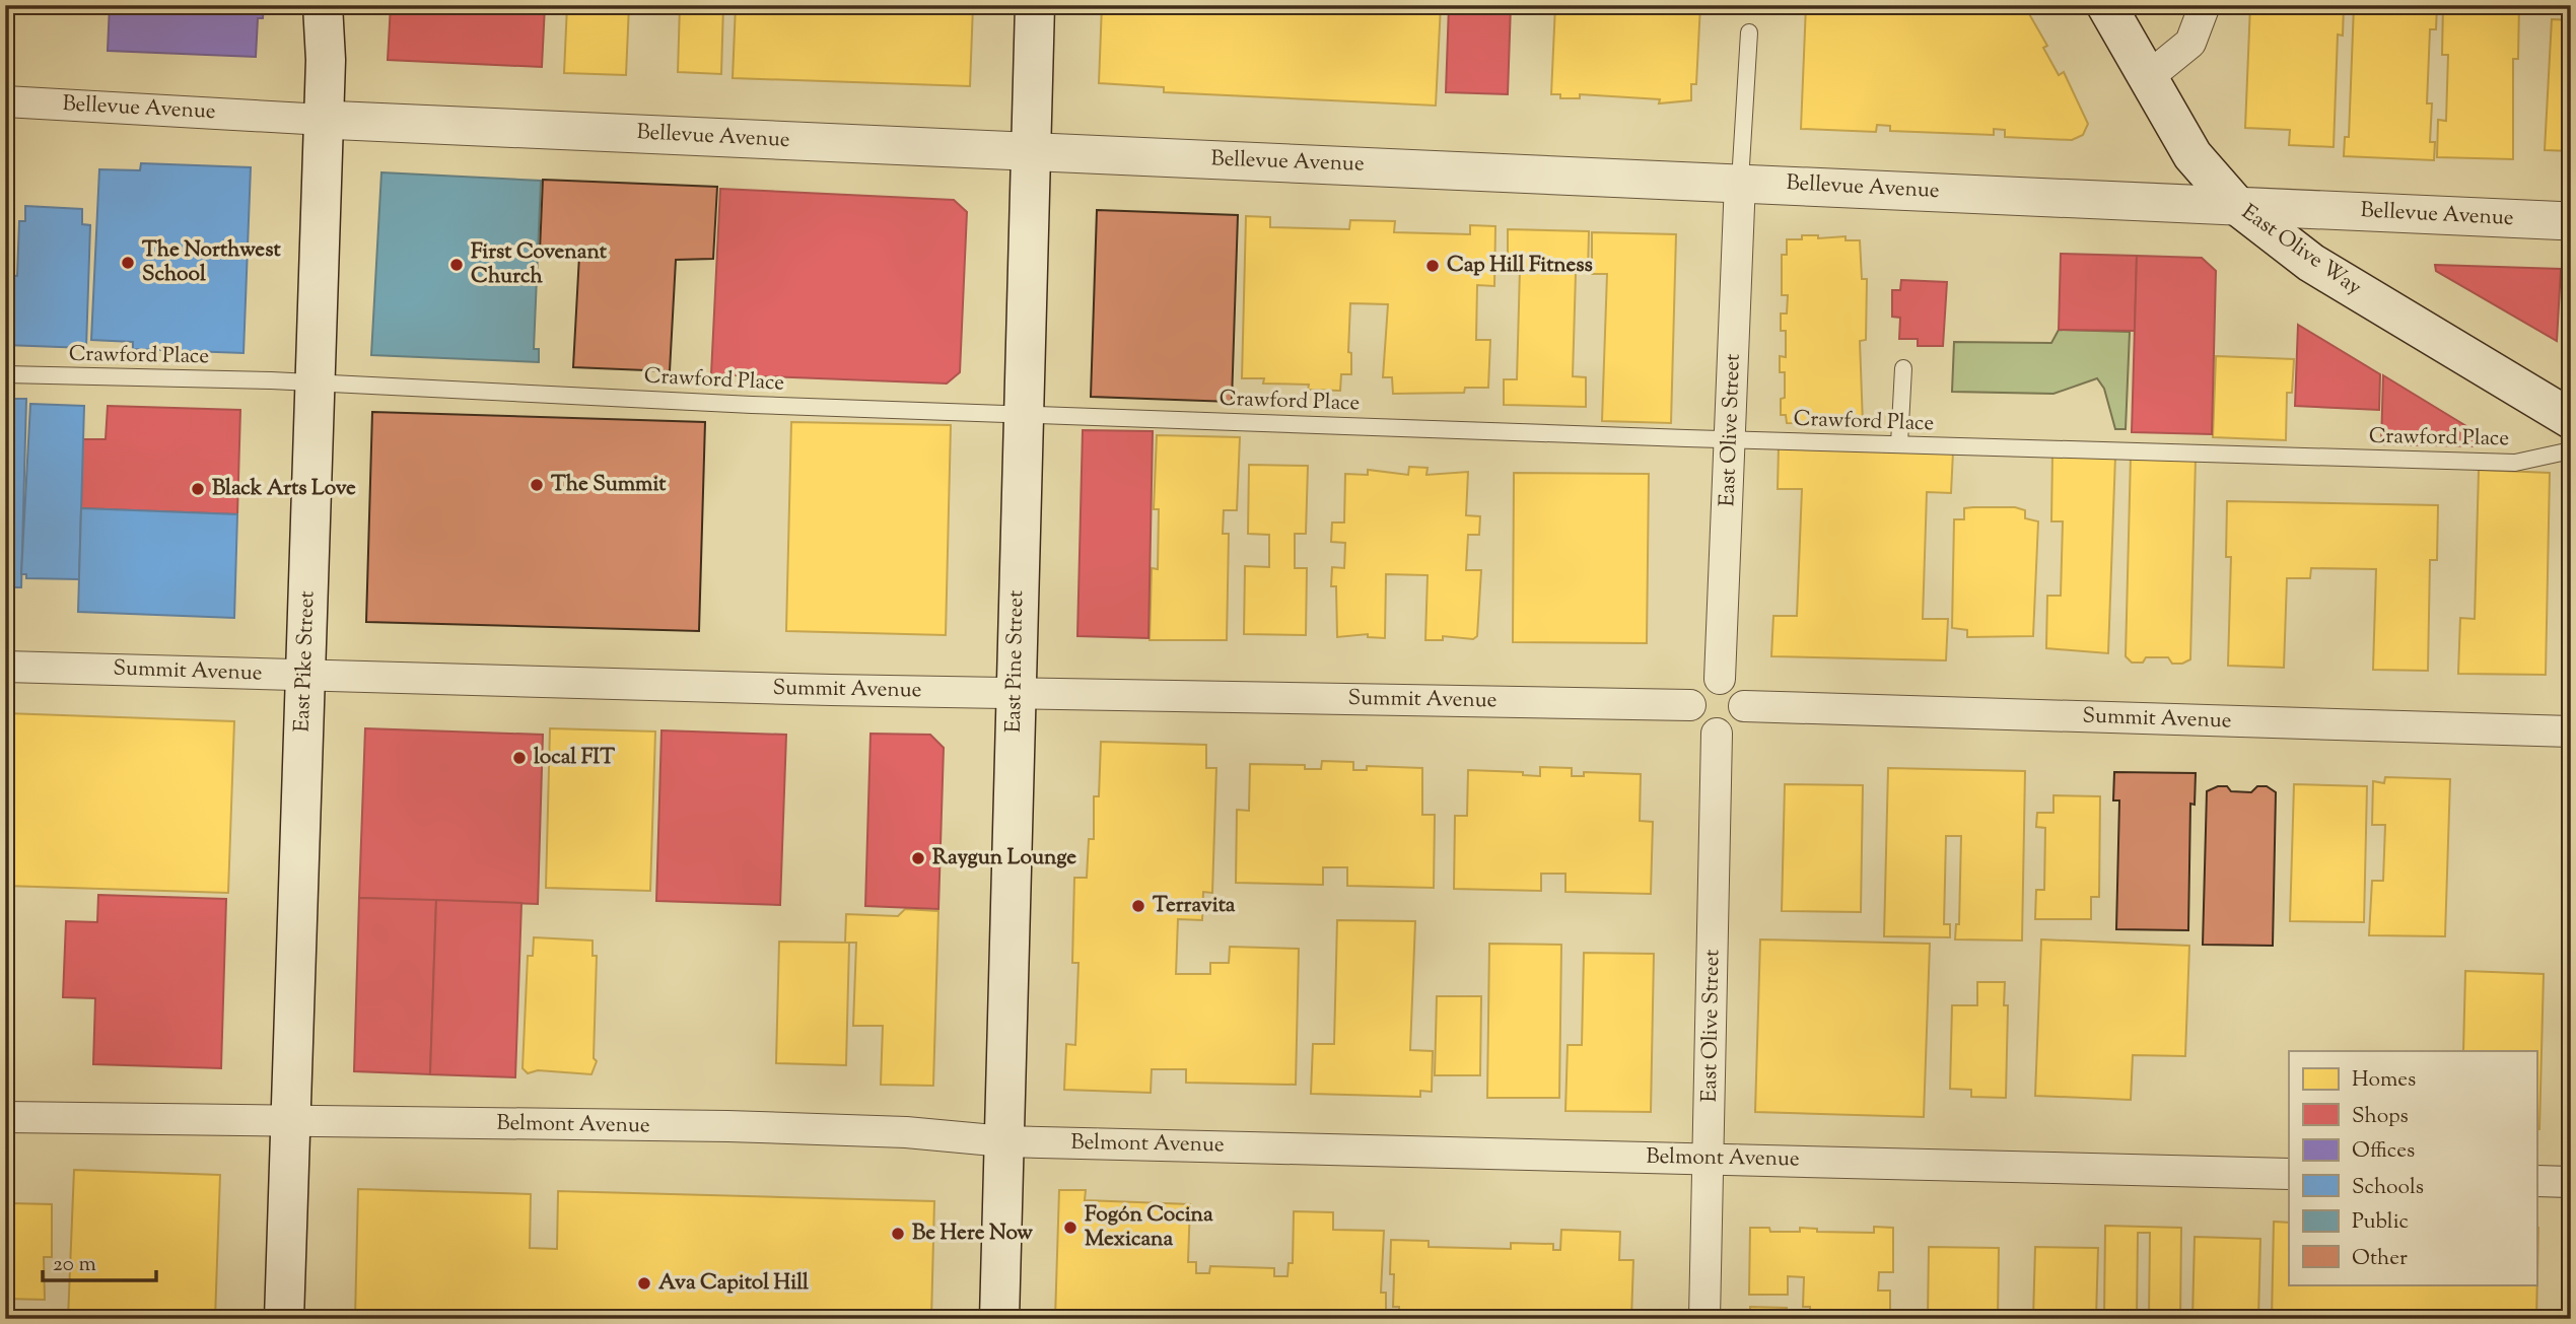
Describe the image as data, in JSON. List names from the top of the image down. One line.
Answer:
{"streets":{"main road":["East Olive Way","East Pike Street","East Pine Street"],"street":["Bellevue Avenue","East Olive Street","Summit Avenue","Belmont Avenue"],"lane":["Crawford Place"]},"crossings":[["Bellevue Avenue","East Olive Way"],["Bellevue Avenue","East Olive Street"],["Bellevue Avenue","East Pike Street"],["Bellevue Avenue","East Pine Street"],["Crawford Place","East Olive Street"],["Crawford Place","East Pike Street"],["Crawford Place","East Pine Street"],["East Olive Street","Summit Avenue"],["East Olive Street","Belmont Avenue"],["East Pike Street","Summit Avenue"],["East Pike Street","Belmont Avenue"],["East Pine Street","Summit Avenue"],["East Pine Street","Belmont Avenue"]],"places":["The Northwest School","First Covenant Church","Cap Hill Fitness","The Summit","Black Arts Love","local FIT","Raygun Lounge","Terravita","Fogón Cocina Mexicana","Be Here Now","Ava Capitol Hill"],"legend":["Homes","Shops","Offices","Schools","Public","Other"],"scale_bar":"20 m"}
